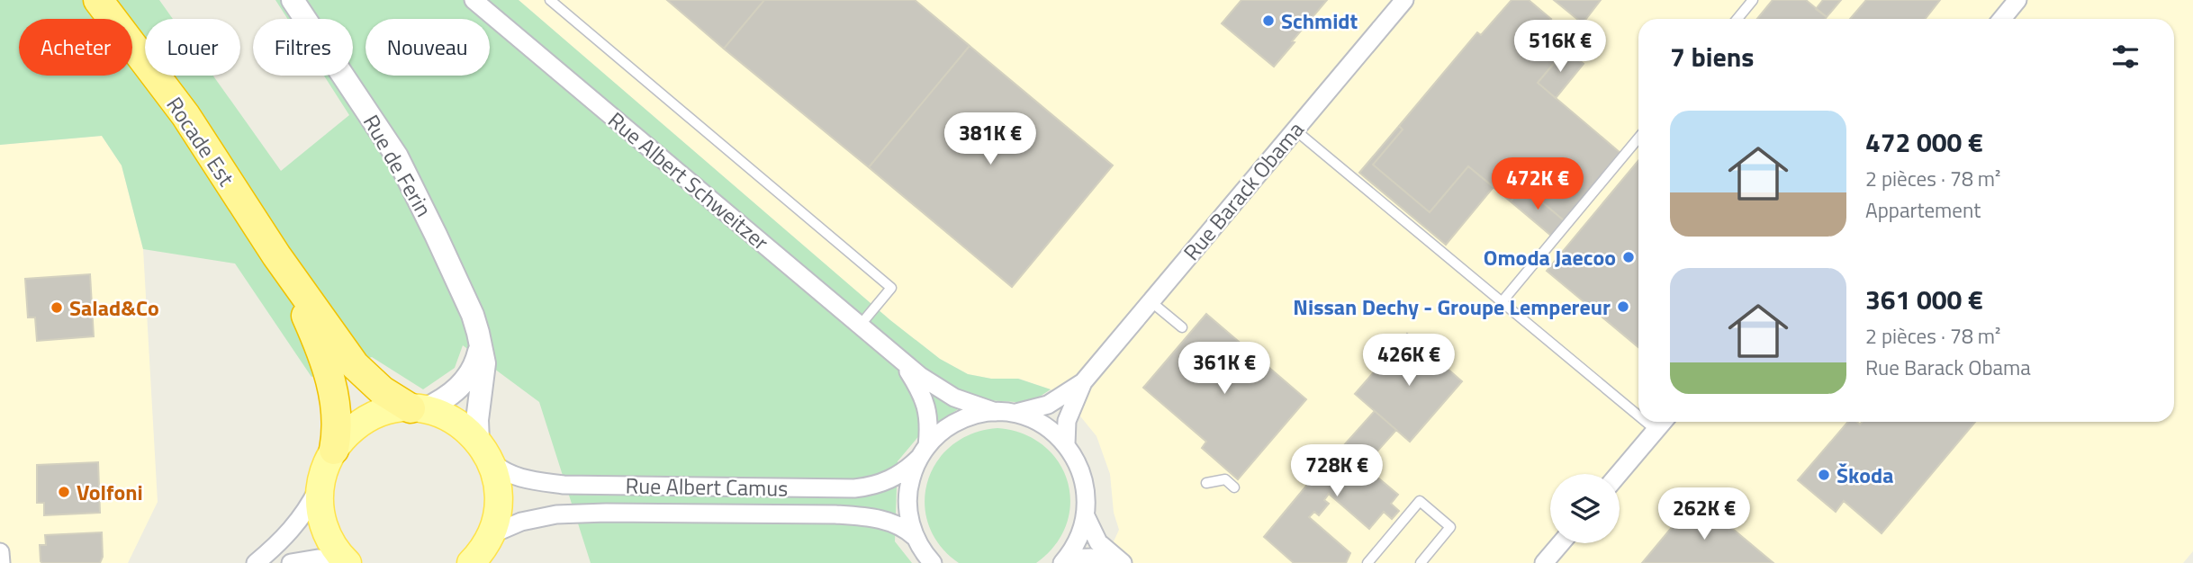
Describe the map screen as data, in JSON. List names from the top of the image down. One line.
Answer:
{"streets":{"highway":["Rocade Est"],"street":["Rue de Ferin","Rue Albert Schweitzer","Rue Barack Obama","Rue Albert Camus"]},"crossings":[["Rue de Ferin","Rue Albert Camus"],["Rue Albert Schweitzer","Rue Barack Obama"],["Rue Albert Schweitzer","Rue Albert Camus"],["Rue Barack Obama","Rue Albert Camus"]],"places":["Schmidt","Omoda Jaecoo","Nissan Dechy - Groupe Lempereur","Salad&Co","Škoda","Volfoni"],"page":{"chip":["Acheter","Louer","Filtres","Nouveau"],"heading":"7 biens","price":["516K €","381K €","472K €","426K €","361K €","728K €","262K €"],"list":[{"name":"472 000 €","note":"2 pièces · 78 m² · Appartement"},{"name":"361 000 €","note":"2 pièces · 78 m² · Rue Barack Obama"}]}}
